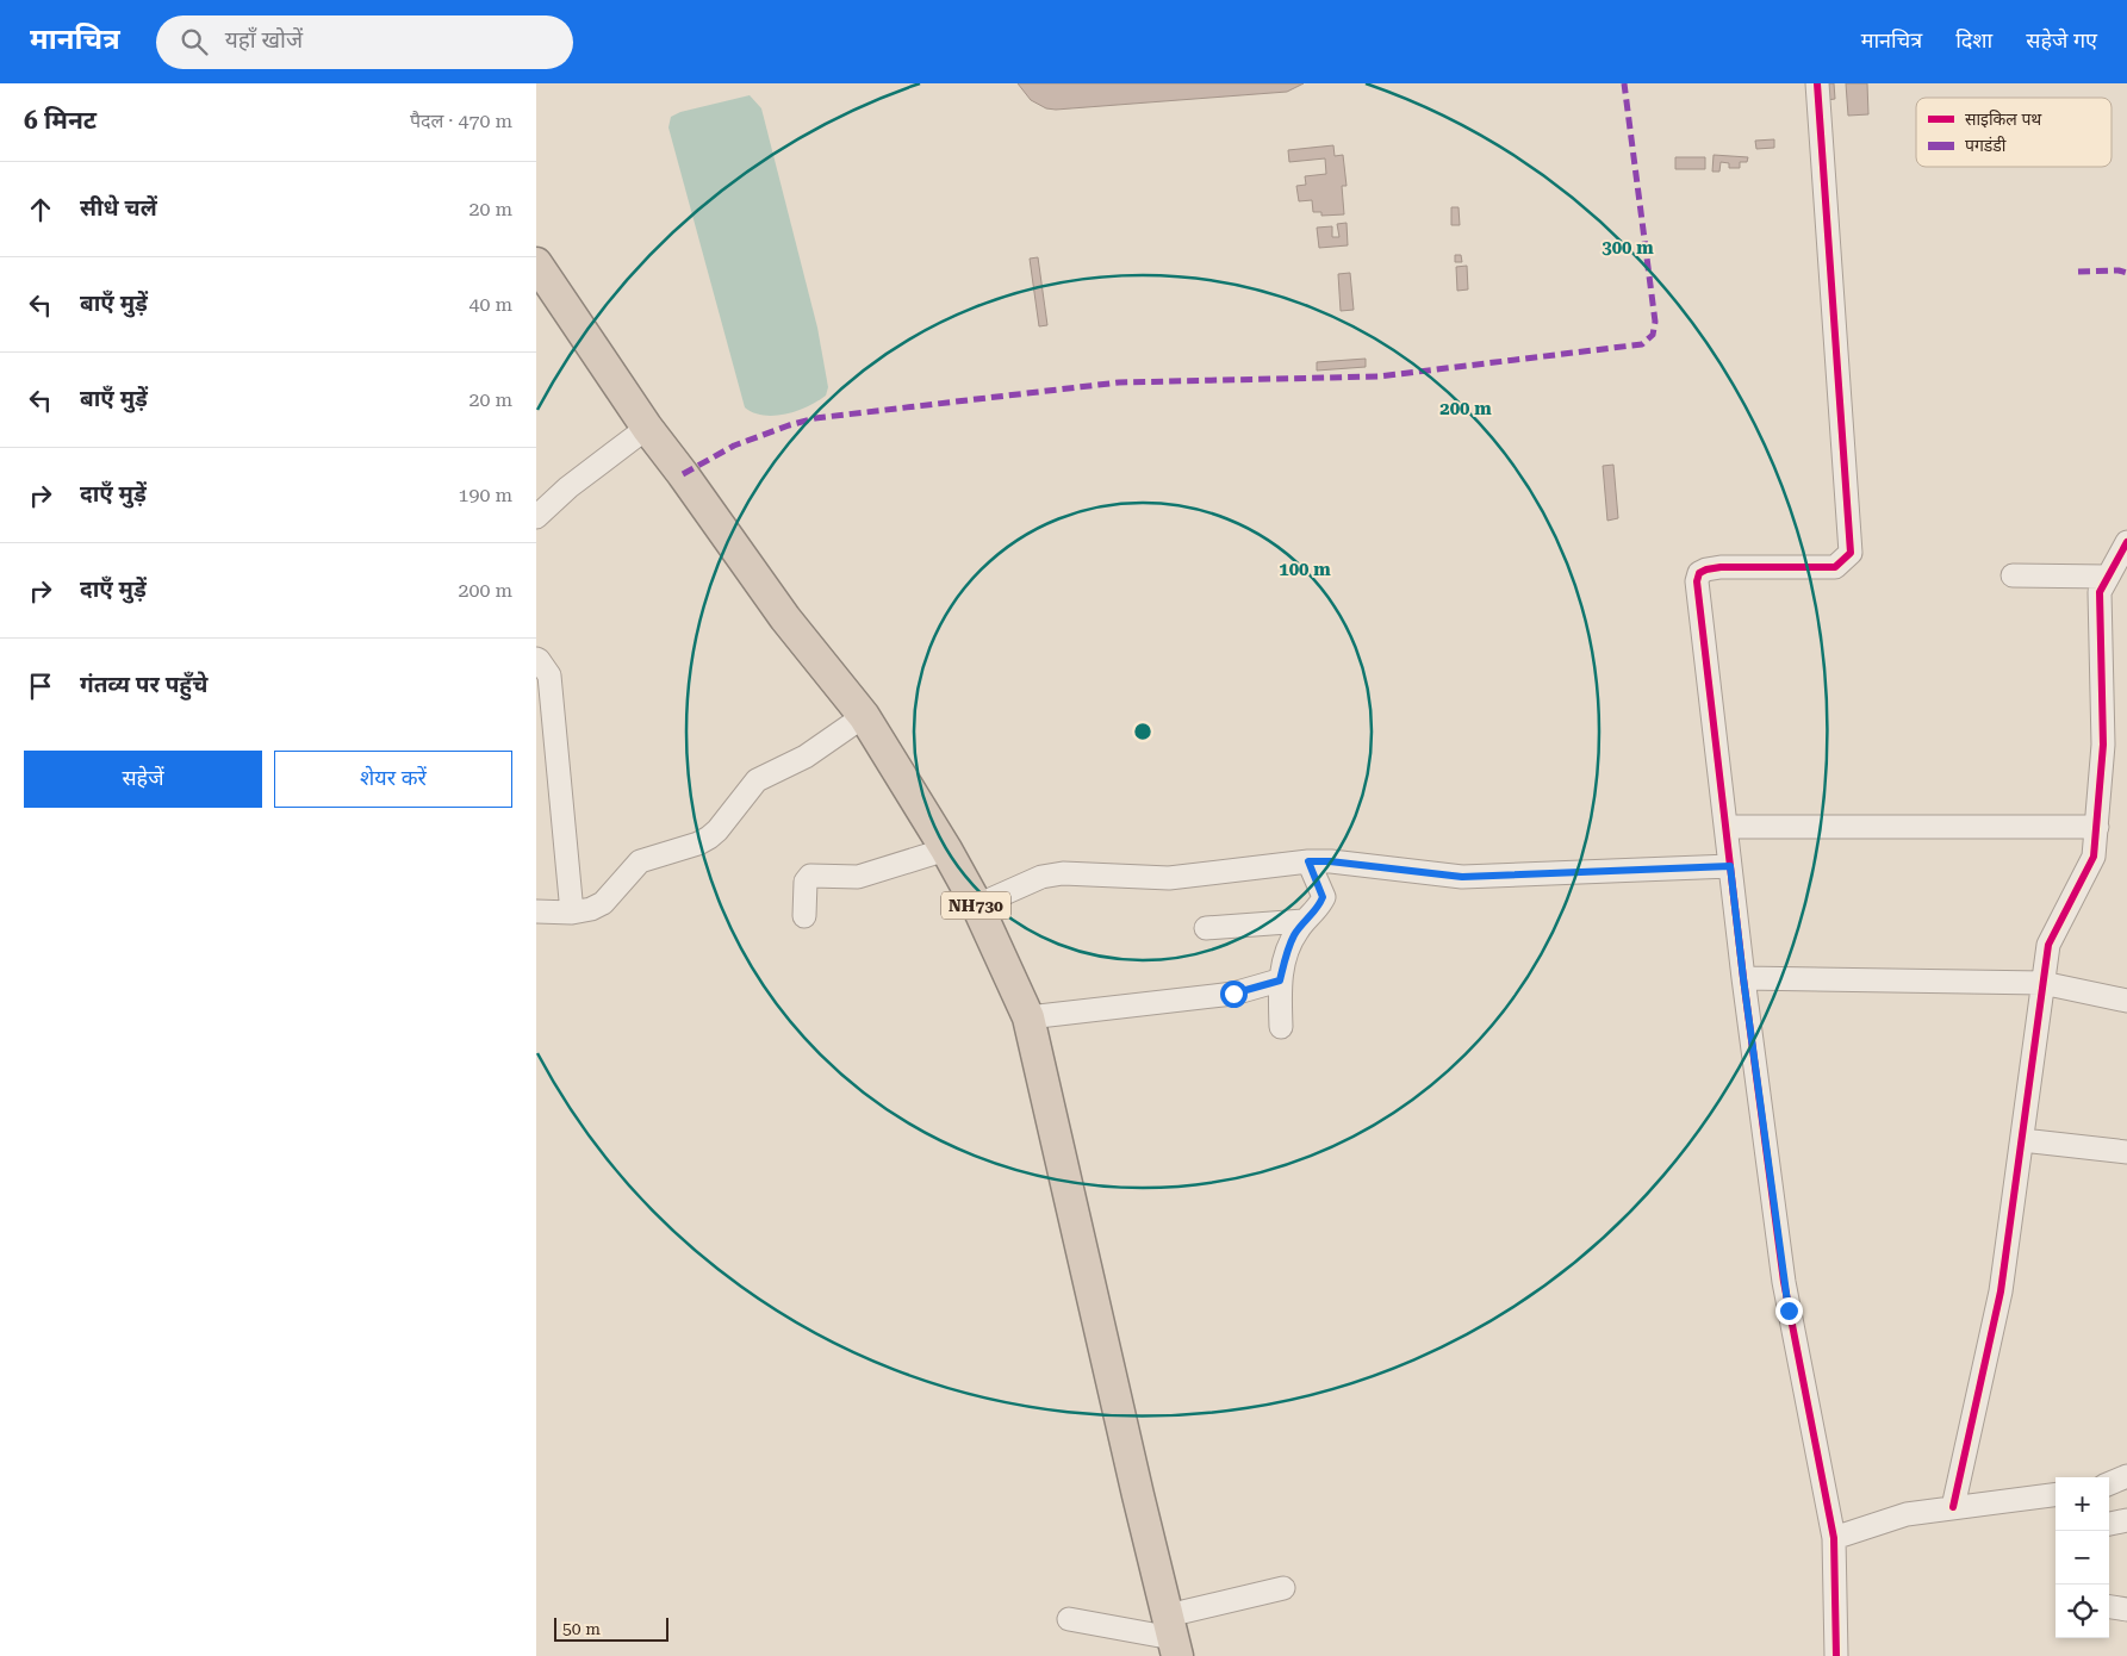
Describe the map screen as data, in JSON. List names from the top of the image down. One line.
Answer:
{"streets":{"highway":["NH730"]},"legend":["साइकिल पथ","पगडंडी"],"scale_bar":"50 m","page":{"header":"मानचित्र","search":"यहाँ खोजें","nav":["मानचित्र","दिशा","सहेजे गए"],"heading":["6 मिनट","पैदल · 470 m"],"list":[["सीधे चलें","20 m"],["बाएँ मुड़ें","40 m"],["बाएँ मुड़ें","20 m"],["दाएँ मुड़ें","190 m"],["दाएँ मुड़ें","200 m"],"गंतव्य पर पहुँचे"],"buttons":["सहेजें","शेयर करें"],"map_buttons":["+","−"],"scale":"50 m"},"rings":["300 m","200 m","100 m"]}
